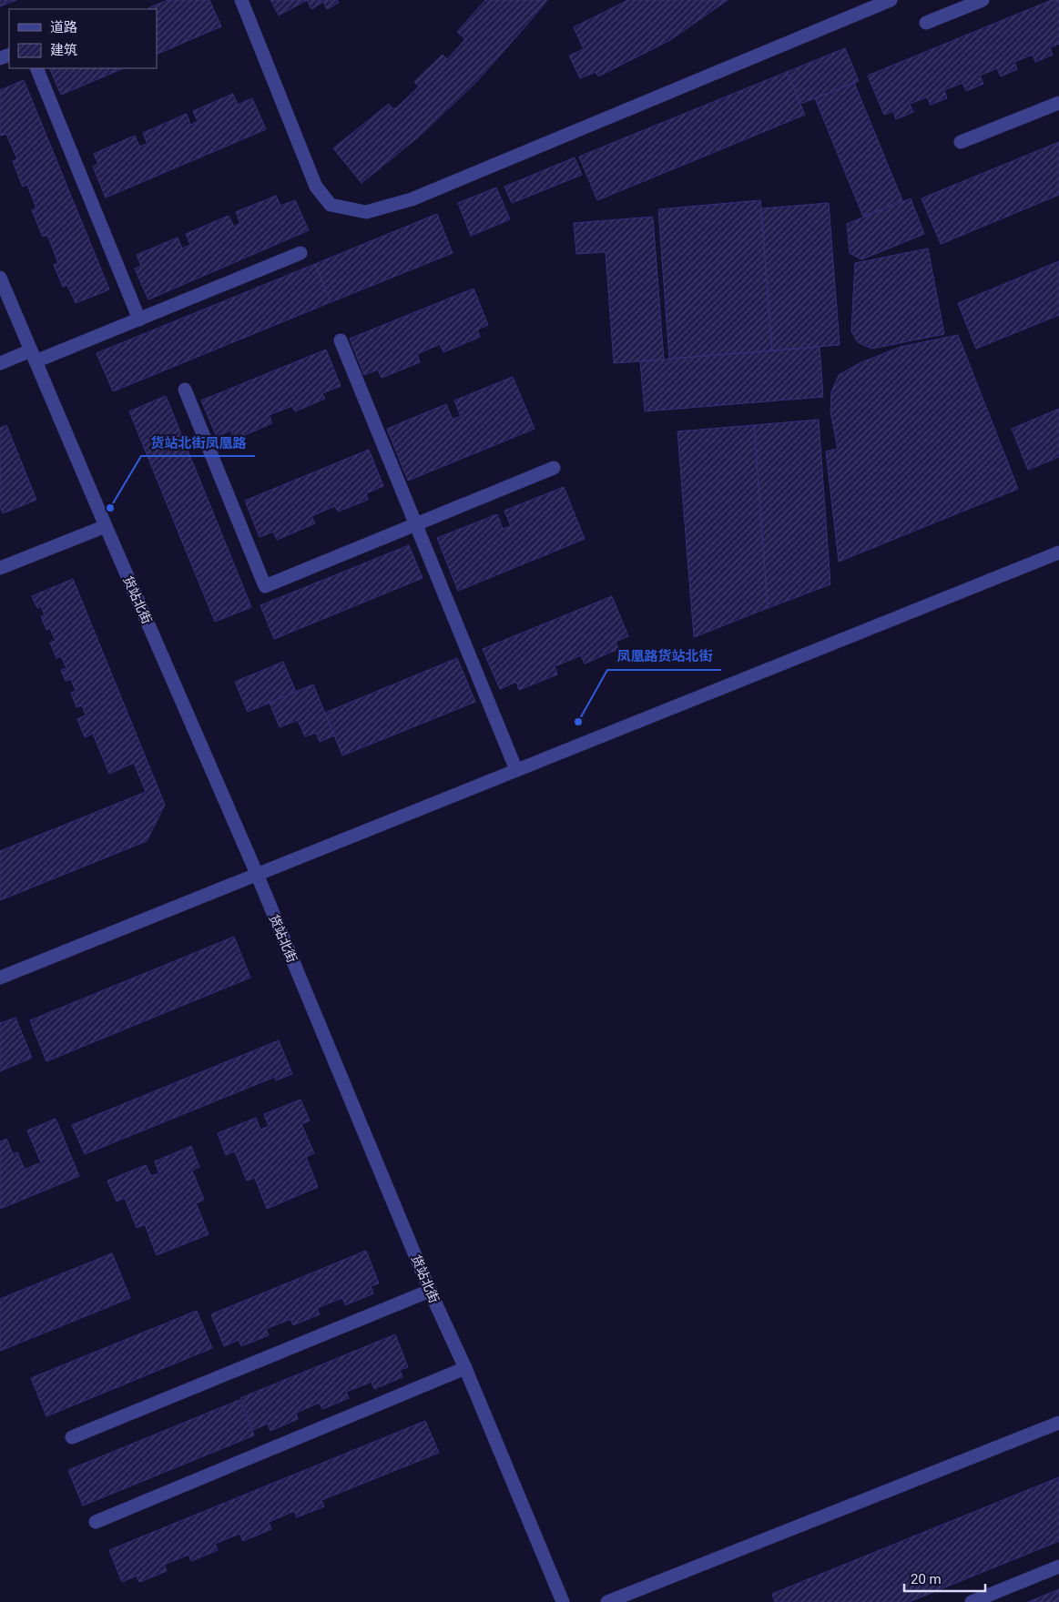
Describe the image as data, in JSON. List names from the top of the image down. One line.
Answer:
{"streets":{"street":["货站北街"]},"places":["货站北街凤凰路","凤凰路货站北街"],"legend":["道路","建筑"],"scale_bar":"20 m"}
